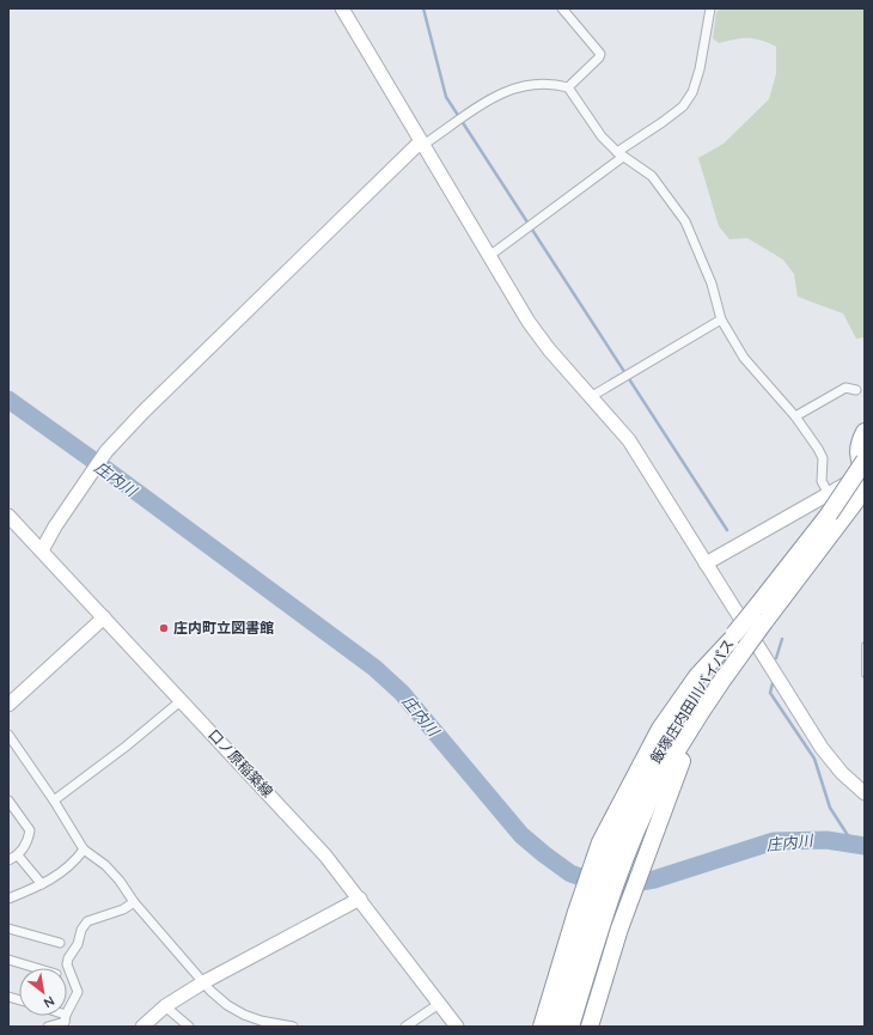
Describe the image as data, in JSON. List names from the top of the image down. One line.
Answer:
{"streets":{"highway":["飯塚庄内田川バイパス"],"street":["口ノ原稲築線"]},"water":["庄内川"],"places":["庄内町立図書館"],"north":"bottom right"}
